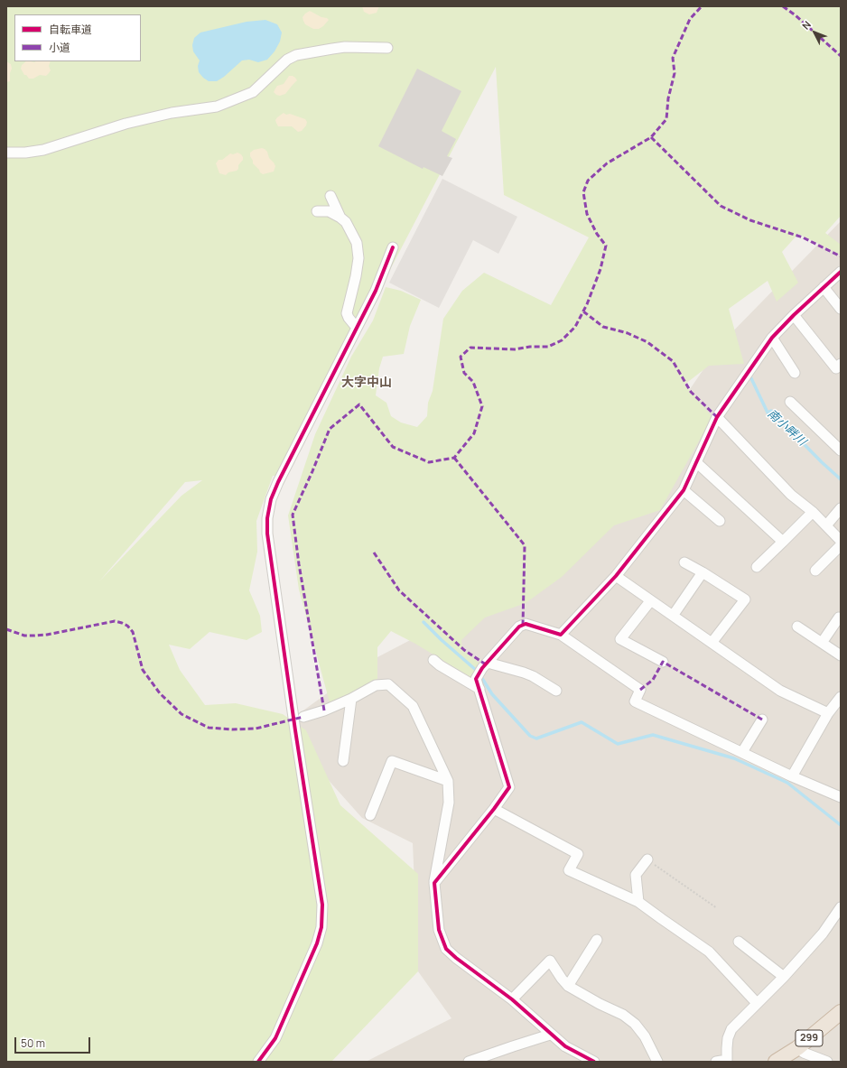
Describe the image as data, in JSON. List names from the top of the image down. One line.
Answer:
{"streets":{"highway":["299"]},"districts":["大字中山"],"water":["南小畔川"],"legend":["自転車道","小道"],"scale_bar":"50 m","north":"top left"}
